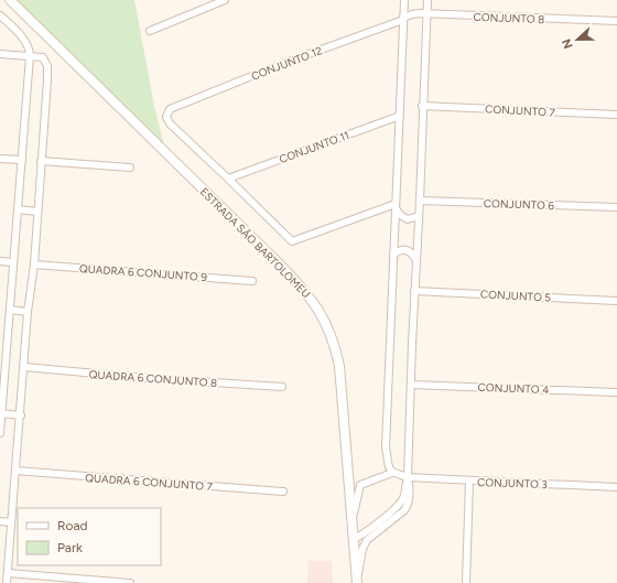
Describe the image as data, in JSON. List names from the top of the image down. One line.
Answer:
{"streets":{"street":["CONJUNTO 8","CONJUNTO 12","CONJUNTO 7","CONJUNTO 11","CONJUNTO 6","ESTRADA SÃO BARTOLOMEU","QUADRA 6 CONJUNTO 9","CONJUNTO 5","QUADRA 6 CONJUNTO 8","CONJUNTO 4","QUADRA 6 CONJUNTO 7","CONJUNTO 3"]},"crossings":[["CONJUNTO 8","CONJUNTO 12"],["CONJUNTO 12","CONJUNTO 11"]],"legend":["Road","Park"],"north":"left"}
